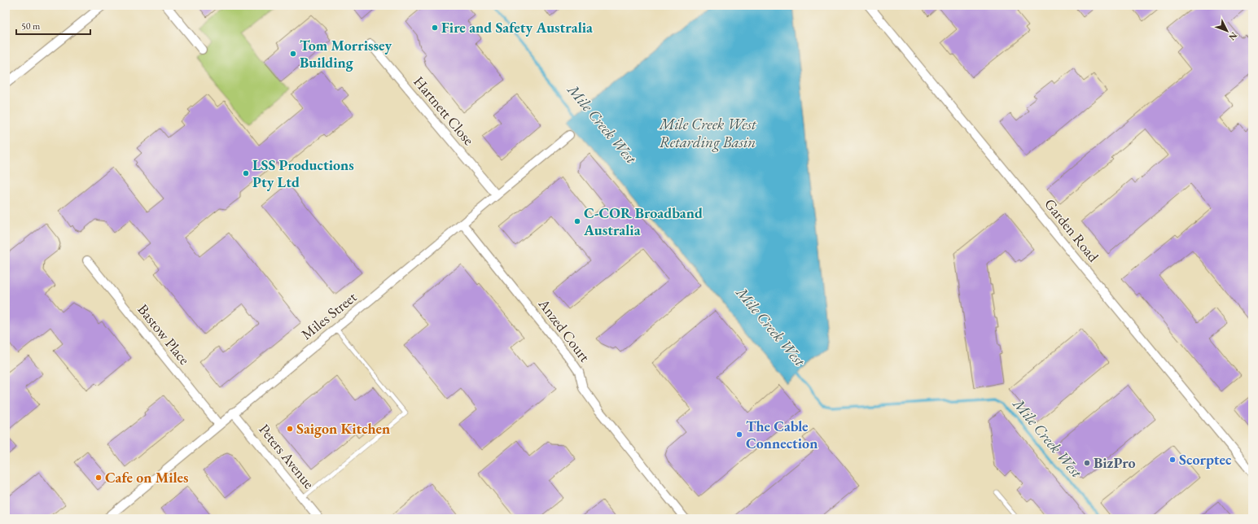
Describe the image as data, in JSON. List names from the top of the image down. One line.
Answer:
{"streets":{"street":["Hartnett Close","Garden Road","Miles Street","Anzed Court","Bastow Place","Peters Avenue"]},"crossings":[["Hartnett Close","Miles Street"],["Miles Street","Anzed Court"],["Miles Street","Bastow Place"],["Miles Street","Peters Avenue"]],"water":["Mile Creek West","Mile Creek West Retarding Basin"],"places":["Fire and Safety Australia","Tom Morrissey Building","LSS Productions Pty Ltd","C-COR Broadband Australia","Saigon Kitchen","The Cable Connection","Scorptec","BizPro","Cafe on Miles"],"scale_bar":"50 m","north":"bottom right"}
